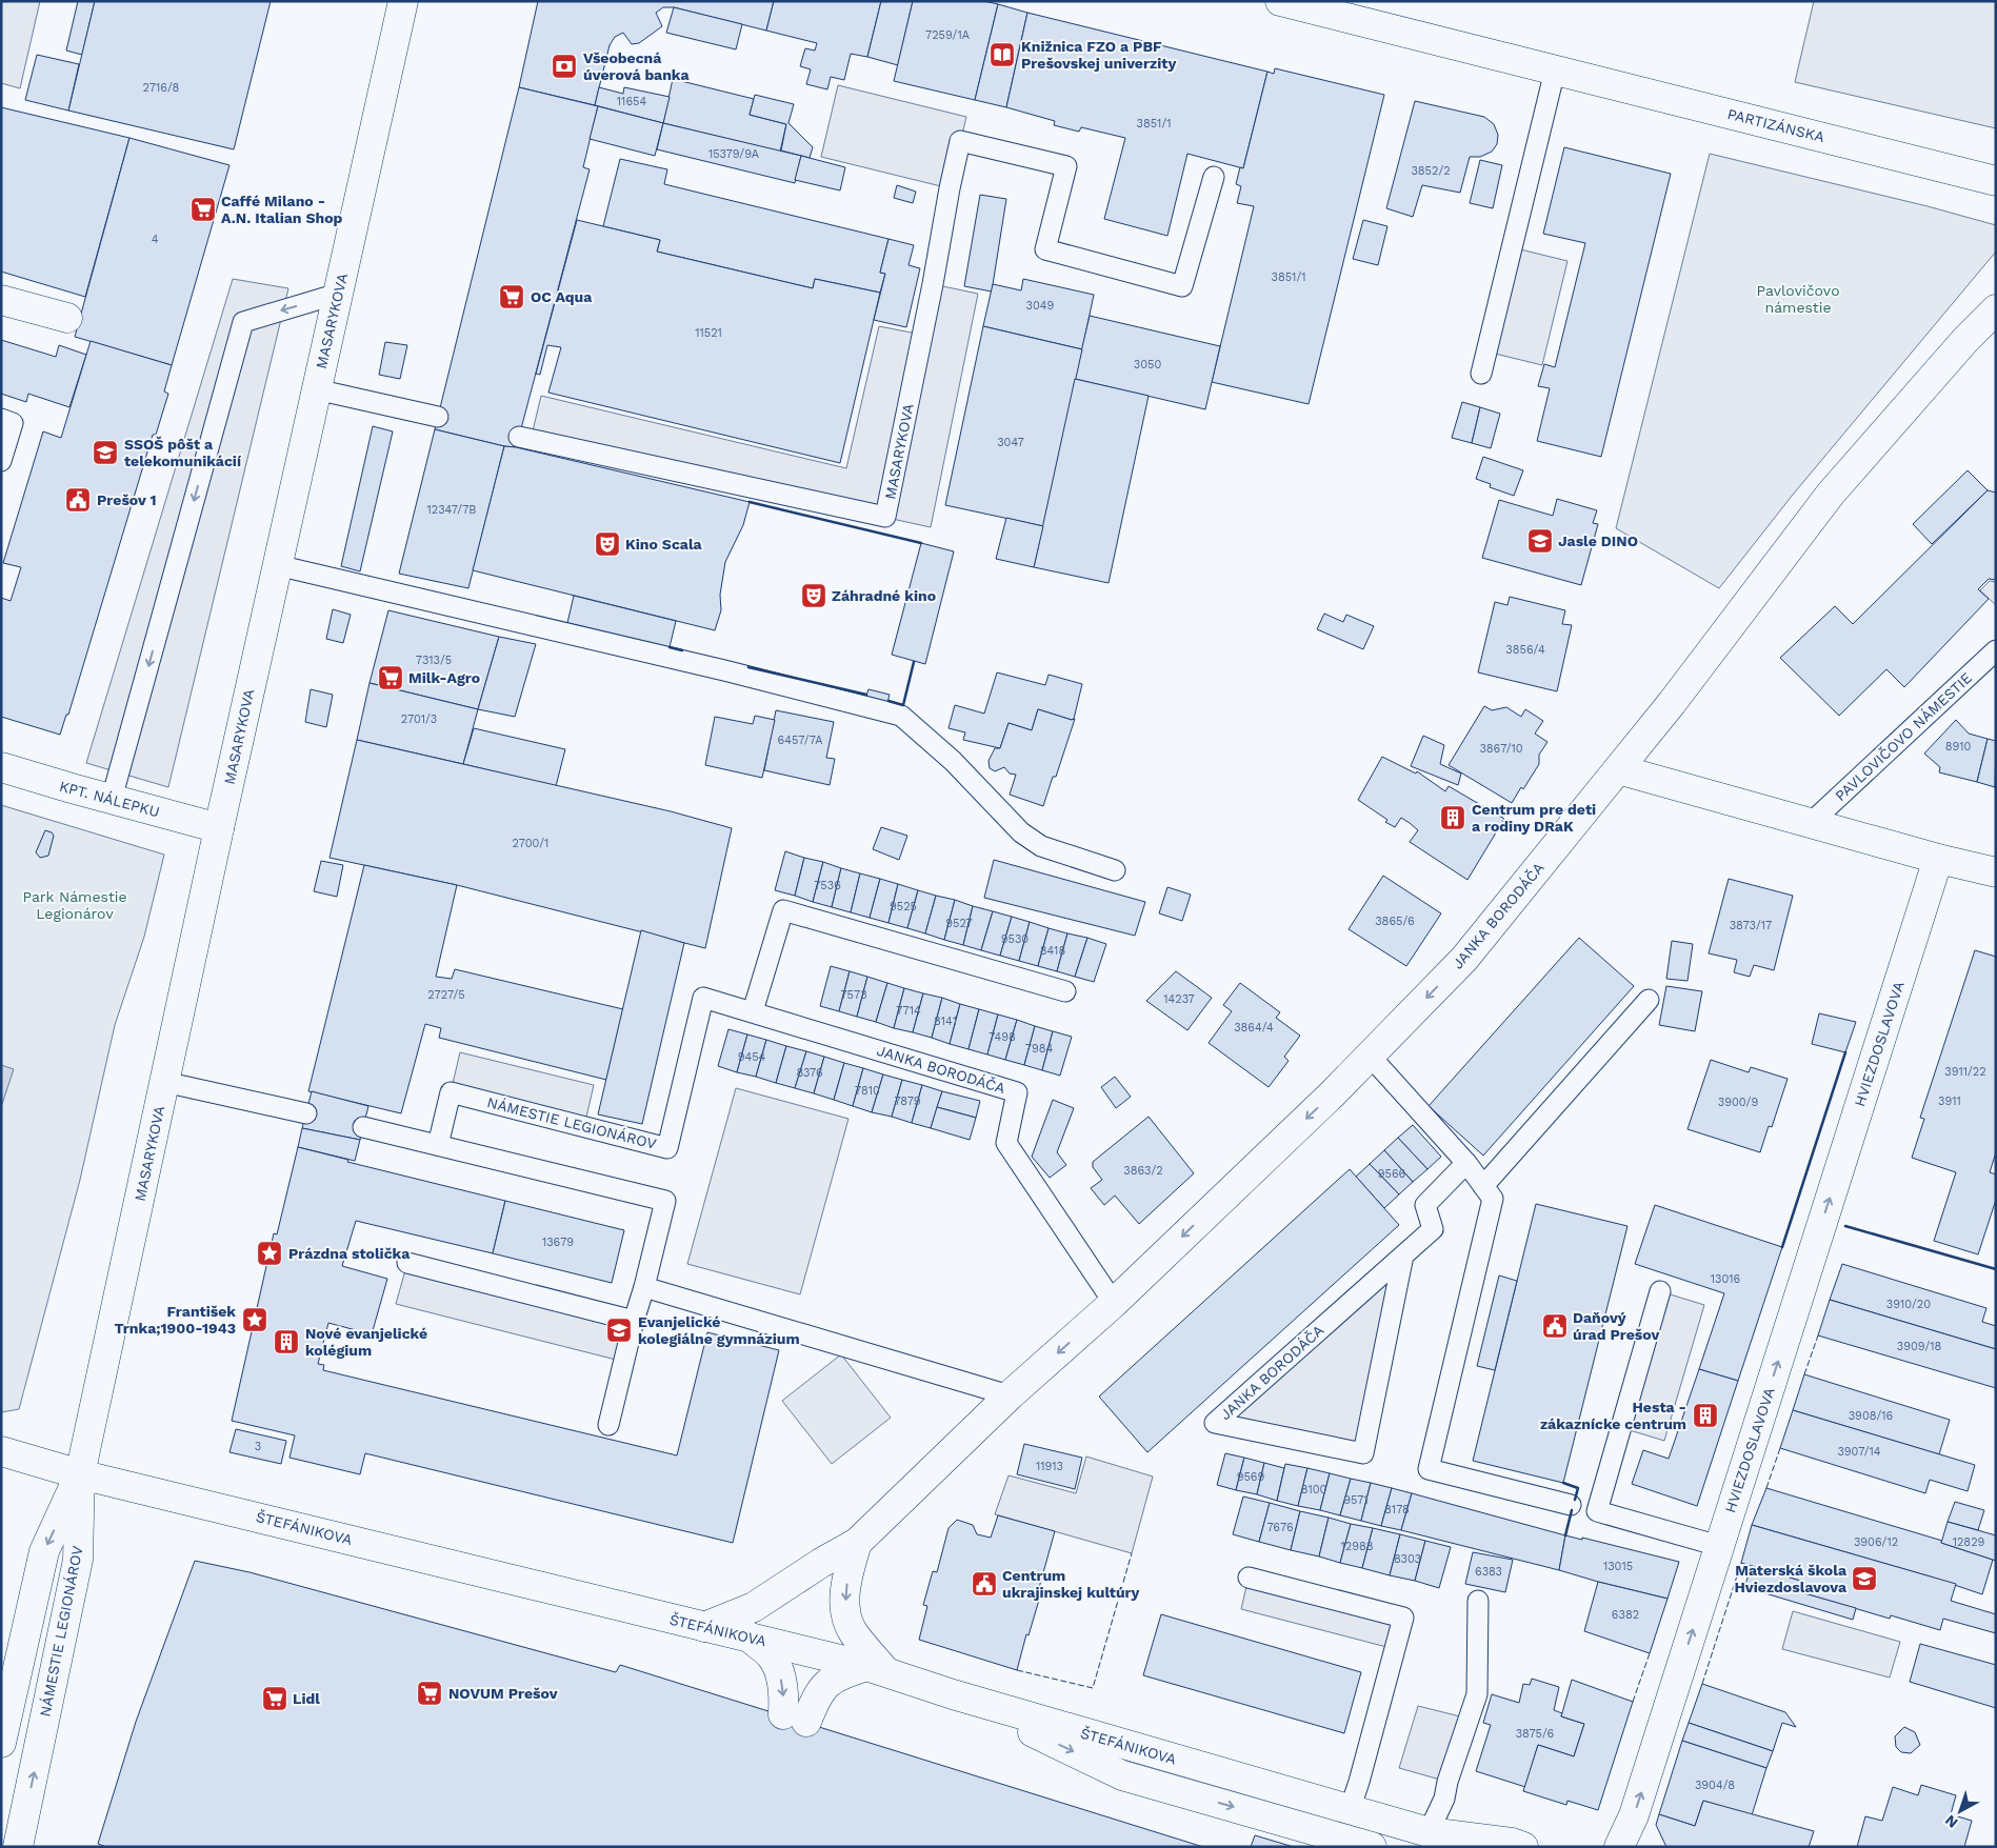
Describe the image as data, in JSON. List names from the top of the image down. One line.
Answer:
{"streets":{"street":["PARTIZÁNSKA","MASARYKOVA","KPT. NÁLEPKU","JANKA BORODÁČA","HVIEZDOSLAVOVA","NÁMESTIE LEGIONÁROV","ŠTEFÁNIKOVA"],"lane":["PAVLOVIČOVO NÁMESTIE"]},"crossings":[["MASARYKOVA","KPT. NÁLEPKU"],["MASARYKOVA","NÁMESTIE LEGIONÁROV"],["MASARYKOVA","ŠTEFÁNIKOVA"],["JANKA BORODÁČA","NÁMESTIE LEGIONÁROV"],["JANKA BORODÁČA","ŠTEFÁNIKOVA"],["NÁMESTIE LEGIONÁROV","ŠTEFÁNIKOVA"]],"one_way":["HVIEZDOSLAVOVA"],"parks":["Pavlovičovo námestie","Park Námestie Legionárov"],"places":{"library":["Knižnica FZO a PBF Prešovskej univerzity"],"bank":["Všeobecná úverová banka"],"supermarket":["Caffé Milano - A.N. Italian Shop","OC Aqua","Milk-Agro","NOVUM Prešov","Lidl"],"school or university":["SSOŠ pôšt a telekomunikácií","Jasle DINO","Evanjelické kolegiálne gymnázium","Materská škola Hviezdoslavova"],"public building":["Prešov 1","Daňový úrad Prešov","Centrum ukrajinskej kultúry"],"theatre":["Kino Scala","Záhradné kino"],"building":["Centrum pre deti a rodiny DRaK","Nové evanjelické kolégium","Hesta - zákaznícke centrum"],"place":["Prázdna stolička","František Trnka;1900-1943"]},"house_numbers":["7259/1A","2716/8","11654","3851/1","15379/9A","3852/2","4","3851/1","3049","11521","3050","3047","12347/7B","3856/4","7313/5","2701/3","6457/7A","8910","3867/10","2700/1","7536","9525","3865/6","9527","3873/17","9530","8418","2727/5","7573","14237","7714","8141","3864/4","7498","7984","9454","3911/22","8376","7810","7879","3911","3900/9","3863/2","9566","13679","13016","3910/20","3909/18","3908/16","3","3907/14","11913","9569","8100","9571","8178","7676","3906/12","12829","12988","8303","13015","6383","6382","3875/6","3904/8"],"north":"bottom left"}
